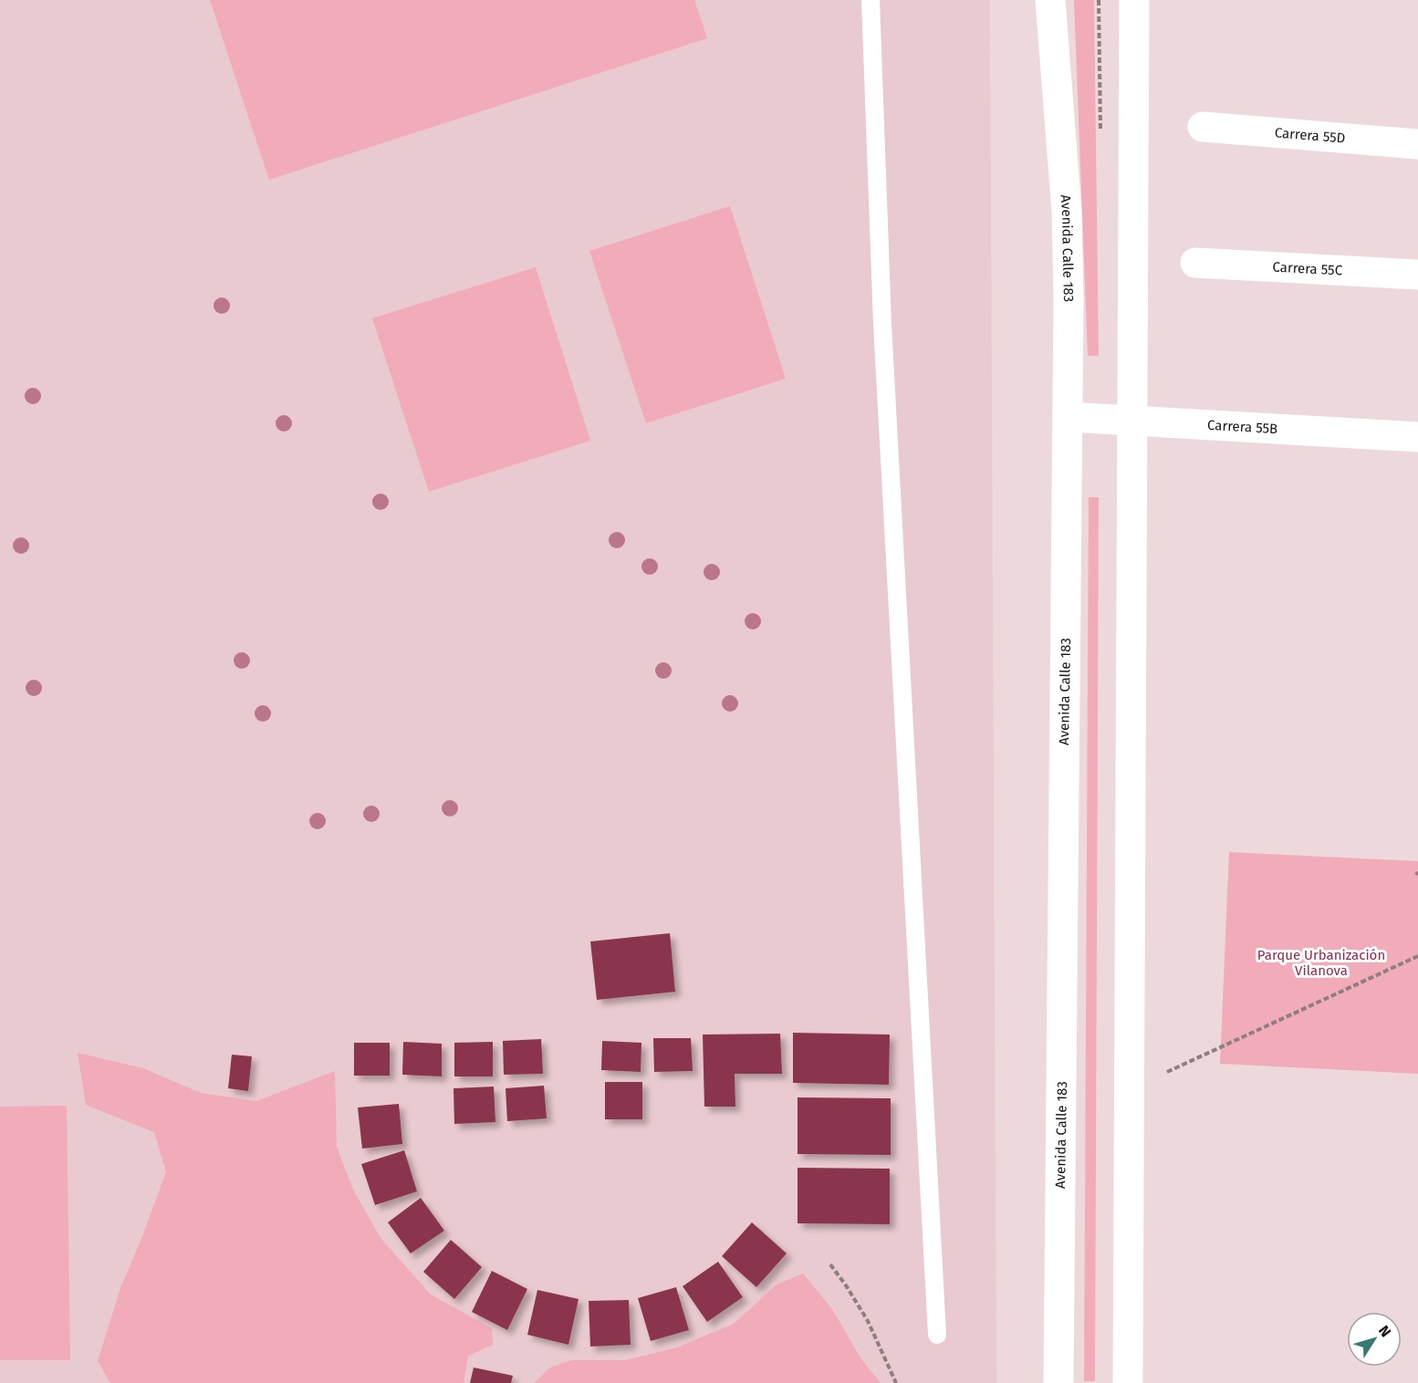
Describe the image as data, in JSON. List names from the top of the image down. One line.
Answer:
{"streets":{"main road":["Carrera 55D","Avenida Calle 183","Carrera 55C","Carrera 55B"]},"crossings":[["Avenida Calle 183","Carrera 55B"]],"parks":["Parque Urbanización Vilanova"],"north":"top right"}
